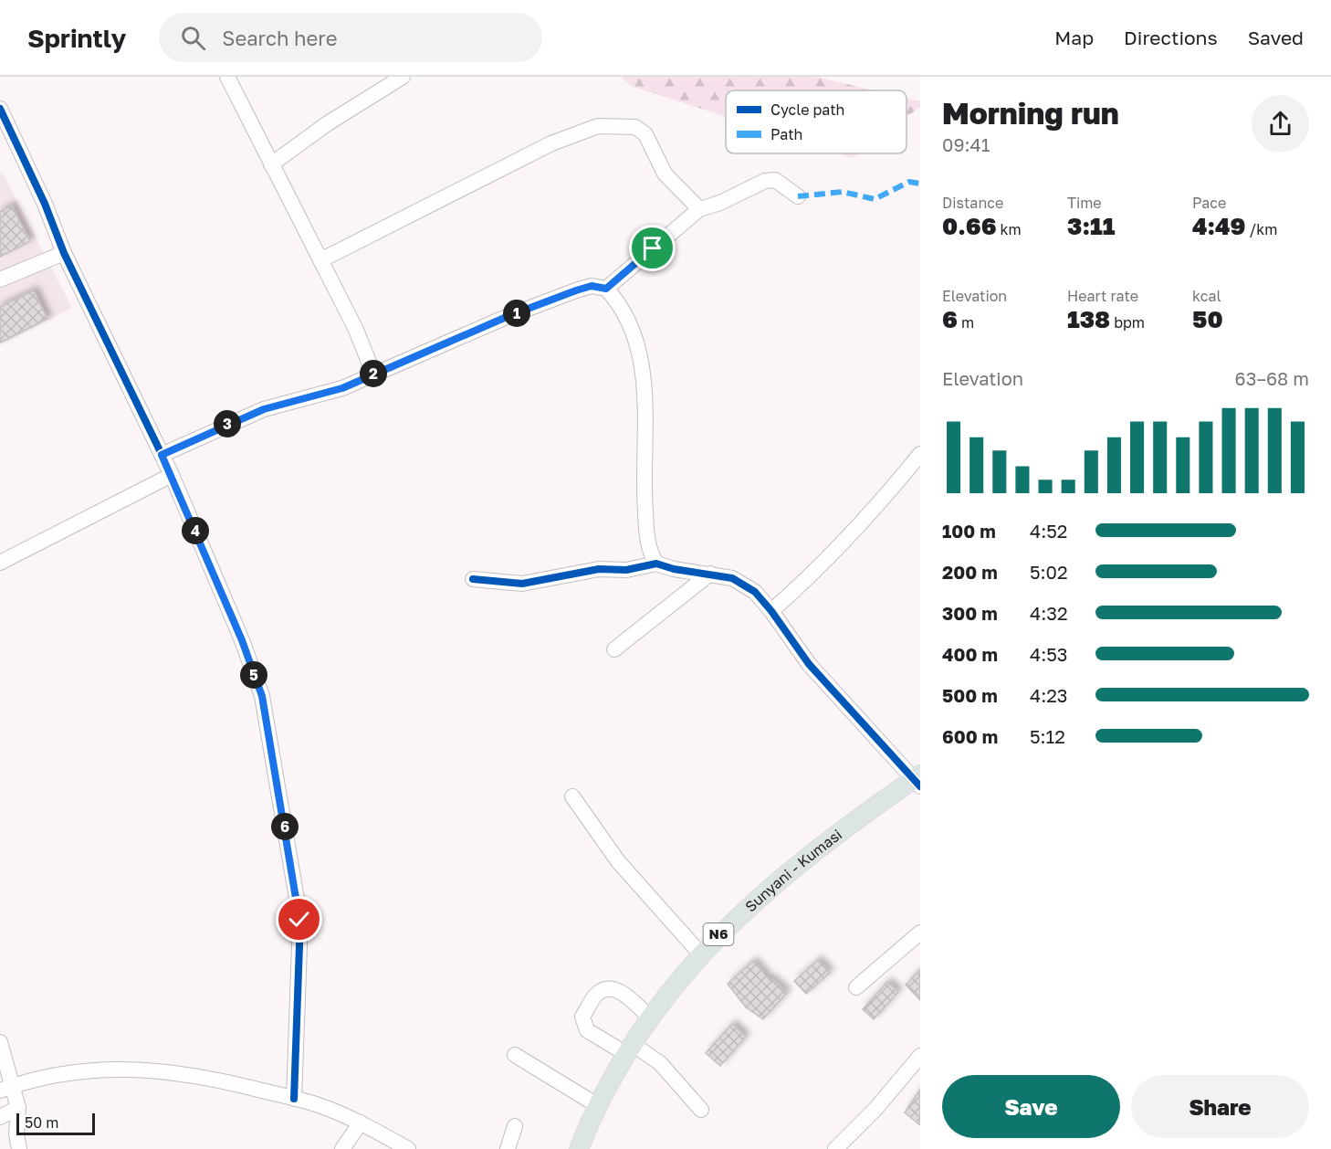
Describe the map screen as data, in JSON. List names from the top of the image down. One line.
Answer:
{"streets":{"main road":["Sunyani - Kumasi","N6"]},"legend":["Cycle path","Path"],"scale_bar":"50 m","page":{"header":"Sprintly","search":"Search here","nav":["Map","Directions","Saved"],"heading":["Morning run","09:41"],"stats":[["Distance","0.66 km"],["Time","3:11"],["Pace","4:49 /km"],["Elevation","6 m"],["Heart rate","138 bpm"],["kcal","50"]],"pins":["1","2","3","4","5","6"],"chart":["Elevation","63–68 m"],"list":[{"name":"100 m","note":"4:52"},{"name":"200 m","note":"5:02"},{"name":"300 m","note":"4:32"},{"name":"400 m","note":"4:53"},{"name":"500 m","note":"4:23"},{"name":"600 m","note":"5:12"}],"buttons":["Save","Share"],"scale":"50 m"}}
